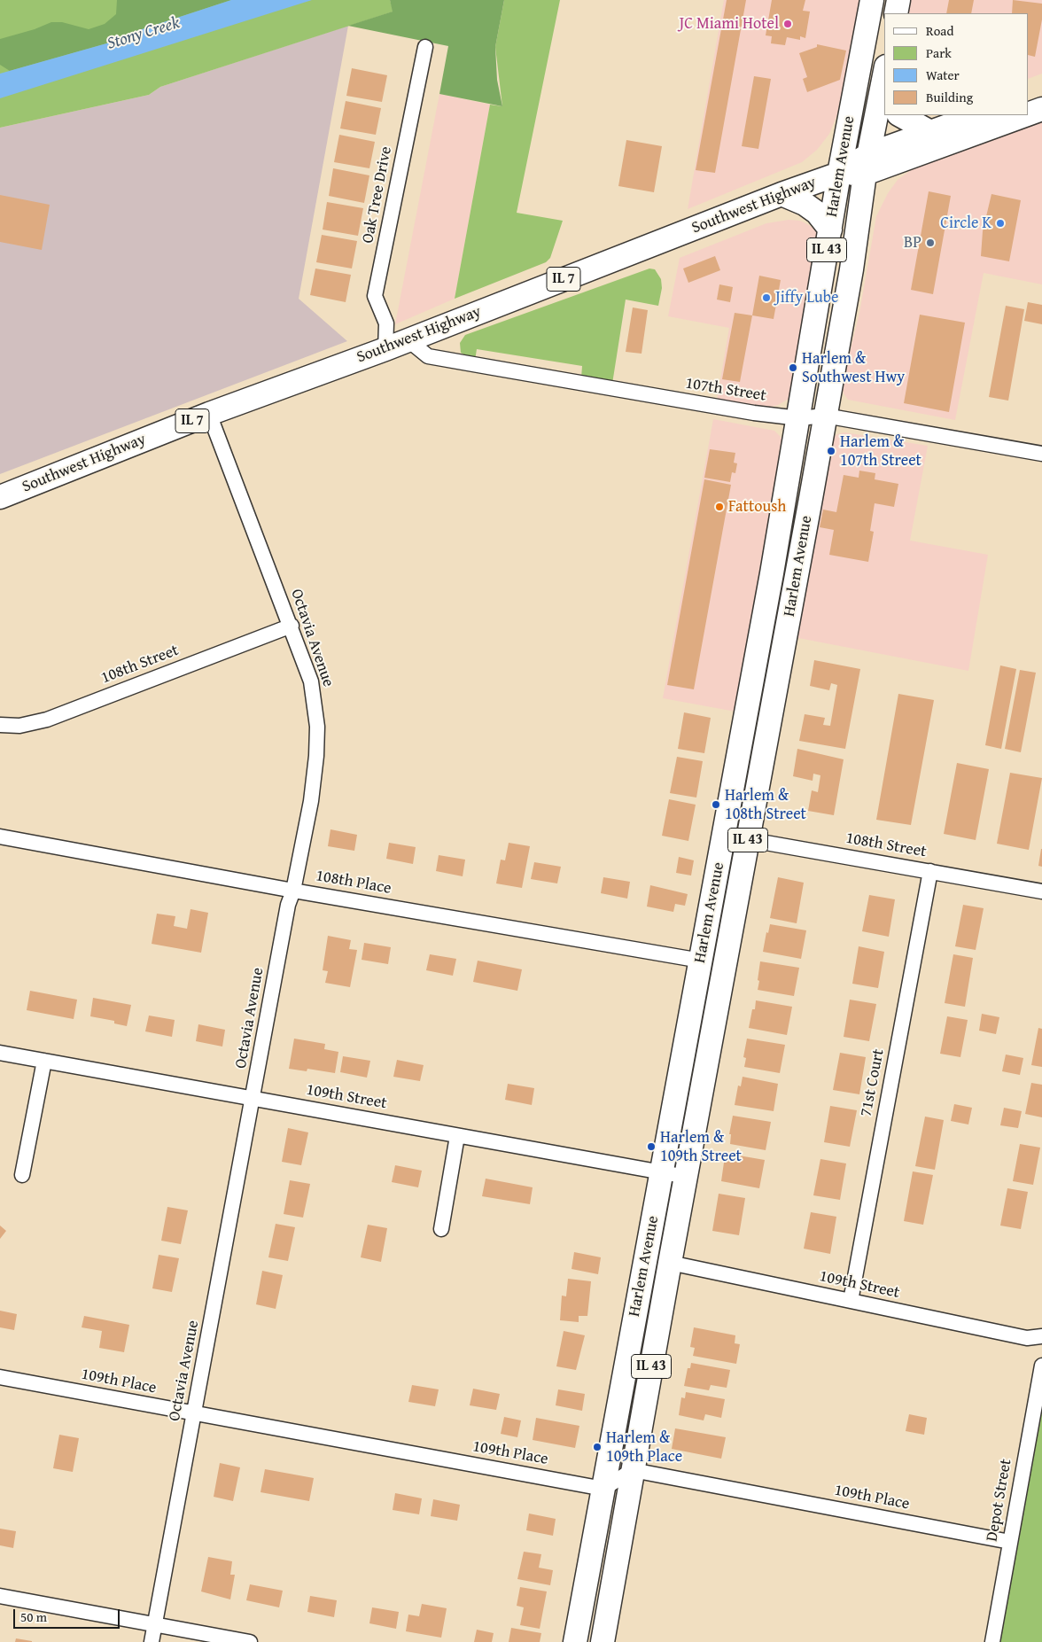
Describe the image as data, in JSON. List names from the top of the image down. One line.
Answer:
{"streets":{"main road":["Harlem Avenue","Southwest Highway","IL 43","IL 7"],"street":["Oak Tree Drive","107th Street","Octavia Avenue","108th Street","108th Place","71st Court","109th Street","109th Place","Depot Street"]},"crossings":[["Harlem Avenue","Southwest Highway"],["Harlem Avenue","107th Street"],["Harlem Avenue","108th Street"],["Harlem Avenue","108th Place"],["Harlem Avenue","109th Street"],["Harlem Avenue","109th Place"],["Oak Tree Drive","Southwest Highway"],["Southwest Highway","107th Street"],["Southwest Highway","Octavia Avenue"],["Octavia Avenue","108th Street"],["Octavia Avenue","108th Place"],["Octavia Avenue","109th Street"],["Octavia Avenue","109th Place"],["108th Street","71st Court"],["71st Court","109th Street"],["109th Place","Depot Street"]],"water":["Stony Creek"],"places":["JC Miami Hotel","Circle K","BP","Jiffy Lube","Harlem & Southwest Hwy","Harlem & 107th Street","Fattoush","Harlem & 108th Street","Harlem & 109th Street","Harlem & 109th Place"],"legend":["Road","Park","Water","Building"],"scale_bar":"50 m"}
